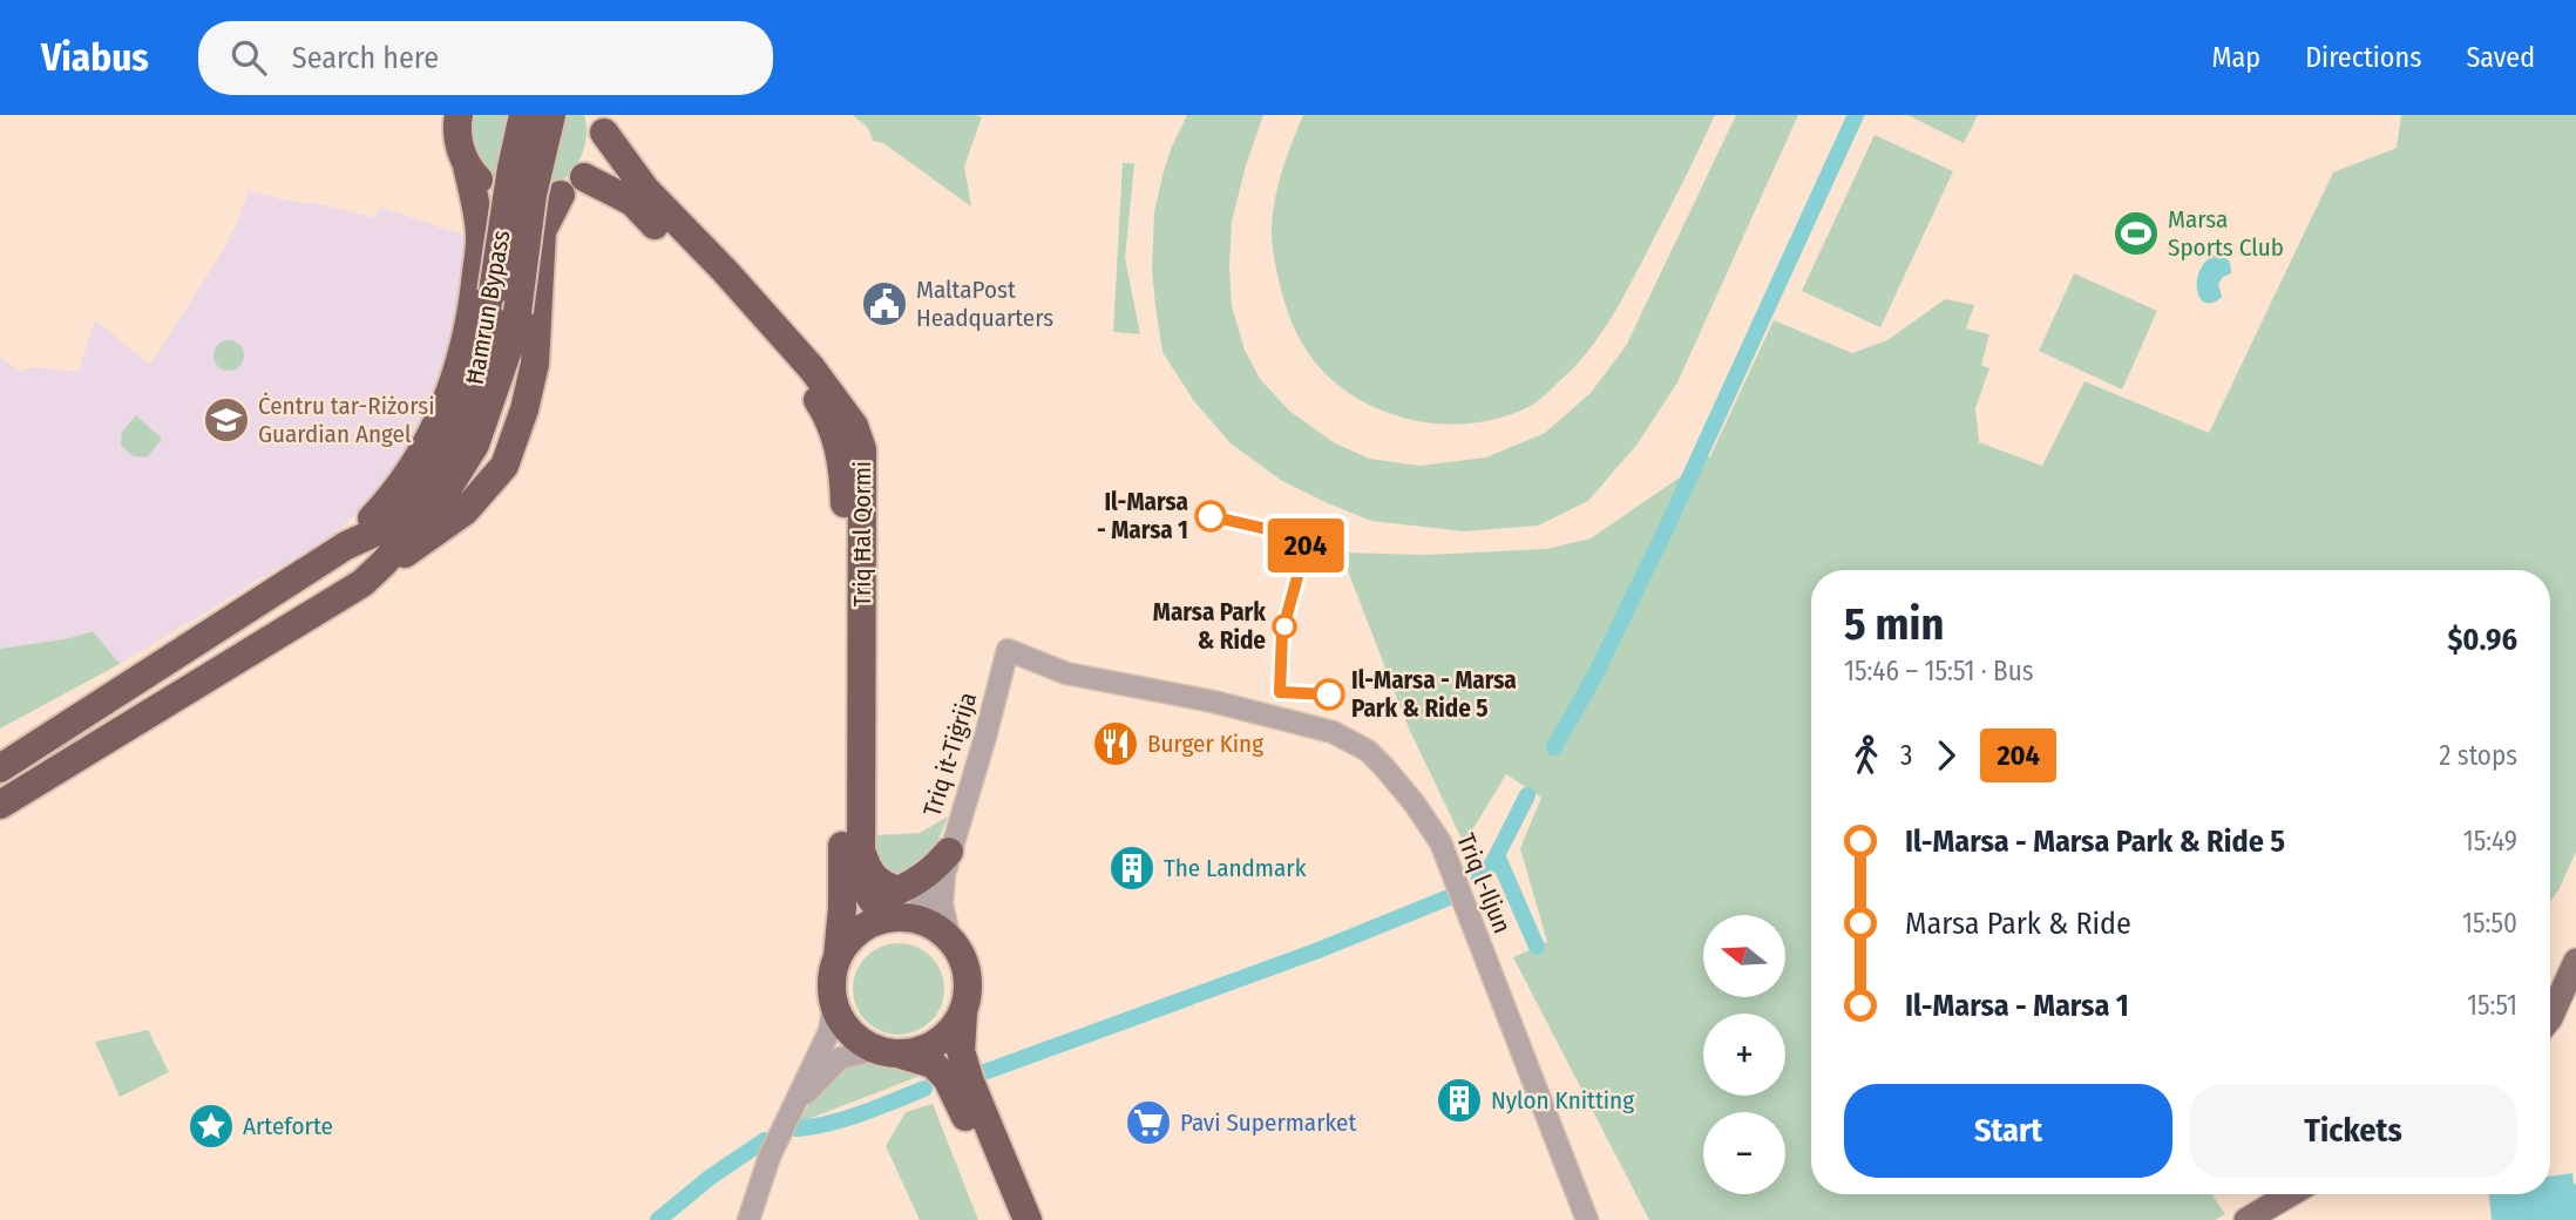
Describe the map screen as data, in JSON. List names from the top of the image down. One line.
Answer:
{"streets":{"highway":["Ħamrun Bypass","Triq Ħal Qormi"],"street":["Triq it-Tiġrija","Triq l-Iljun"]},"crossings":[["Triq Ħal Qormi","Triq it-Tiġrija"],["Triq it-Tiġrija","Triq l-Iljun"]],"places":{"sports":["Marsa Sports Club"],"public building":["MaltaPost Headquarters"],"school or university":["Ċentru tar-Riżorsi Guardian Angel"],"other":["Il-Marsa - Marsa 1","Marsa Park & Ride","Il-Marsa - Marsa Park & Ride 5"],"restaurant":["Burger King"],"building":["The Landmark","Nylon Knitting"],"supermarket":["Pavi Supermarket"],"place":["Arteforte"]},"lines":["bus line 204"],"north":"left","page":{"header":"Viabus","search":"Search here","nav":["Map","Directions","Saved"],"on_map":"204","heading":["5 min","15:46 – 15:51 · Bus","$0.96"],"legs":["3","204","2 stops"],"list":[{"name":"Il-Marsa - Marsa Park & Ride 5","value":"15:49"},{"name":"Marsa Park & Ride","value":"15:50"},{"name":"Il-Marsa - Marsa 1","value":"15:51"}],"map_buttons":["+","−"],"buttons":["Start","Tickets"]}}
